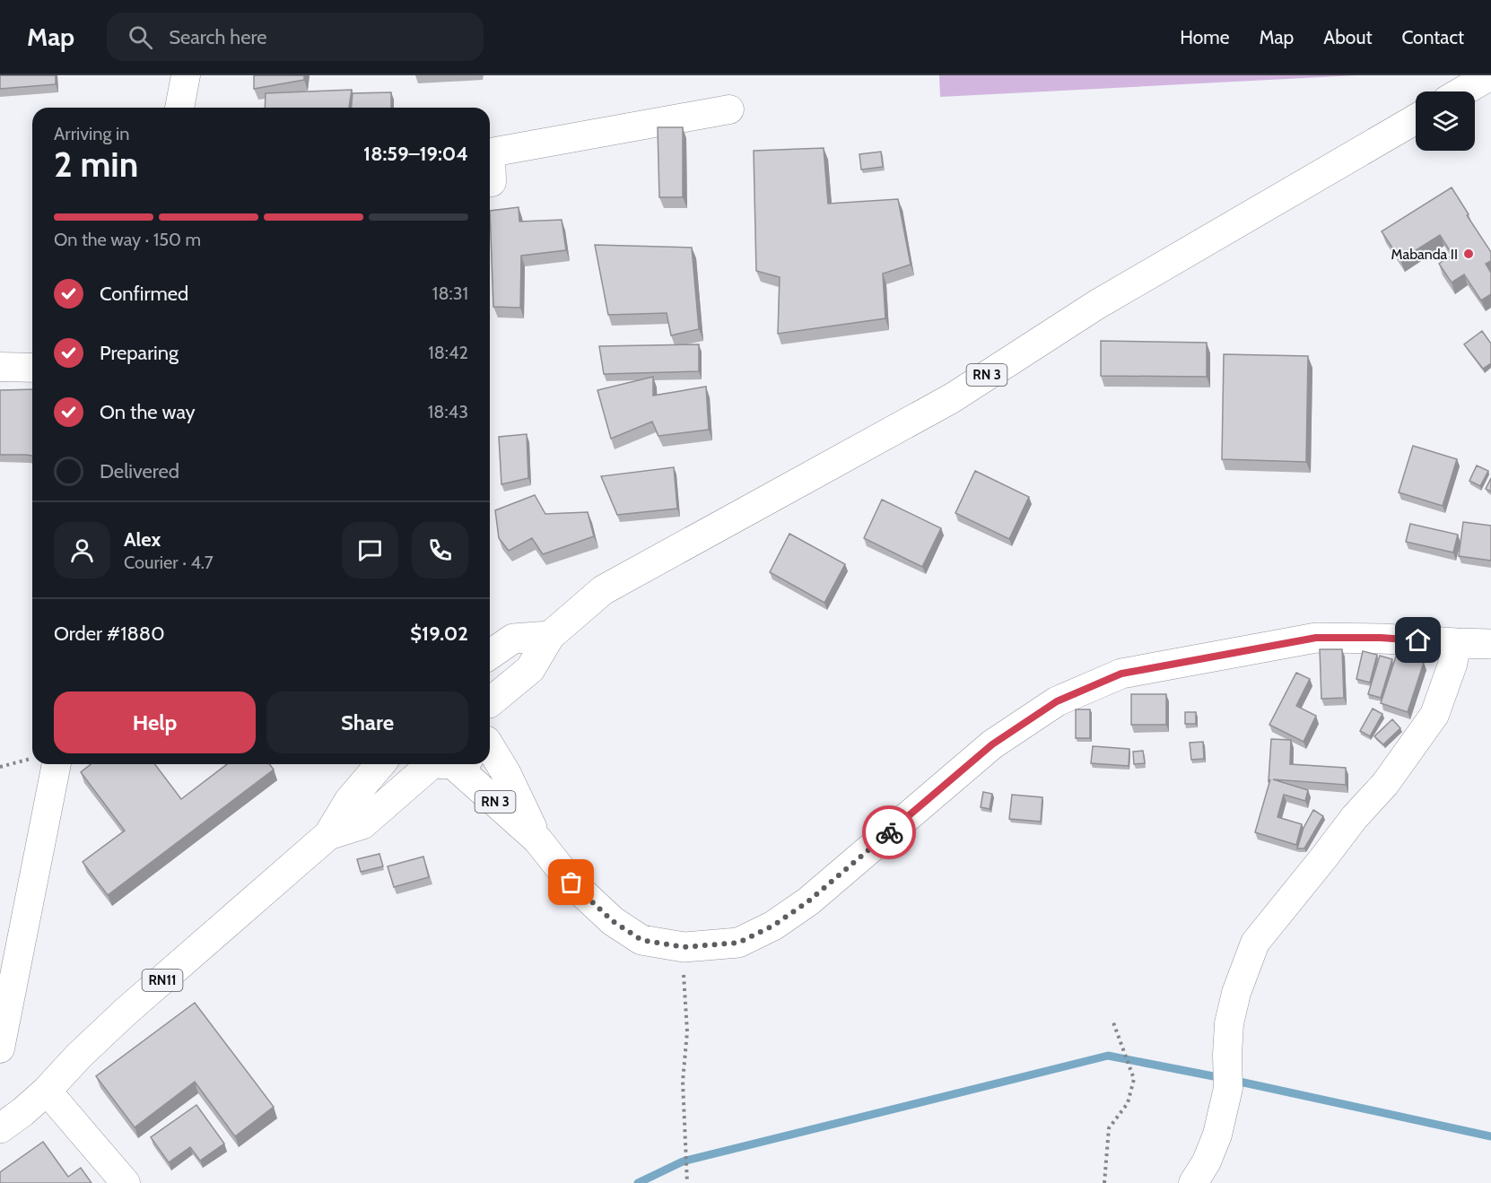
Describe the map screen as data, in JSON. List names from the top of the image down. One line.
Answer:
{"streets":{"main road":["RN 3","RN11"]},"places":["Mabanda II"],"page":{"header":"Map","search":"Search here","nav":["Home","Map","About","Contact"],"heading":["2 min","Arriving in","18:59–19:04"],"panel":["Alex","Courier · 4.7","Order #1880","$19.02"],"bar":"On the way · 150 m","list":[["Confirmed","18:31"],["Preparing","18:42"],["On the way","18:43"],"Delivered"],"buttons":["Help","Share"]}}
